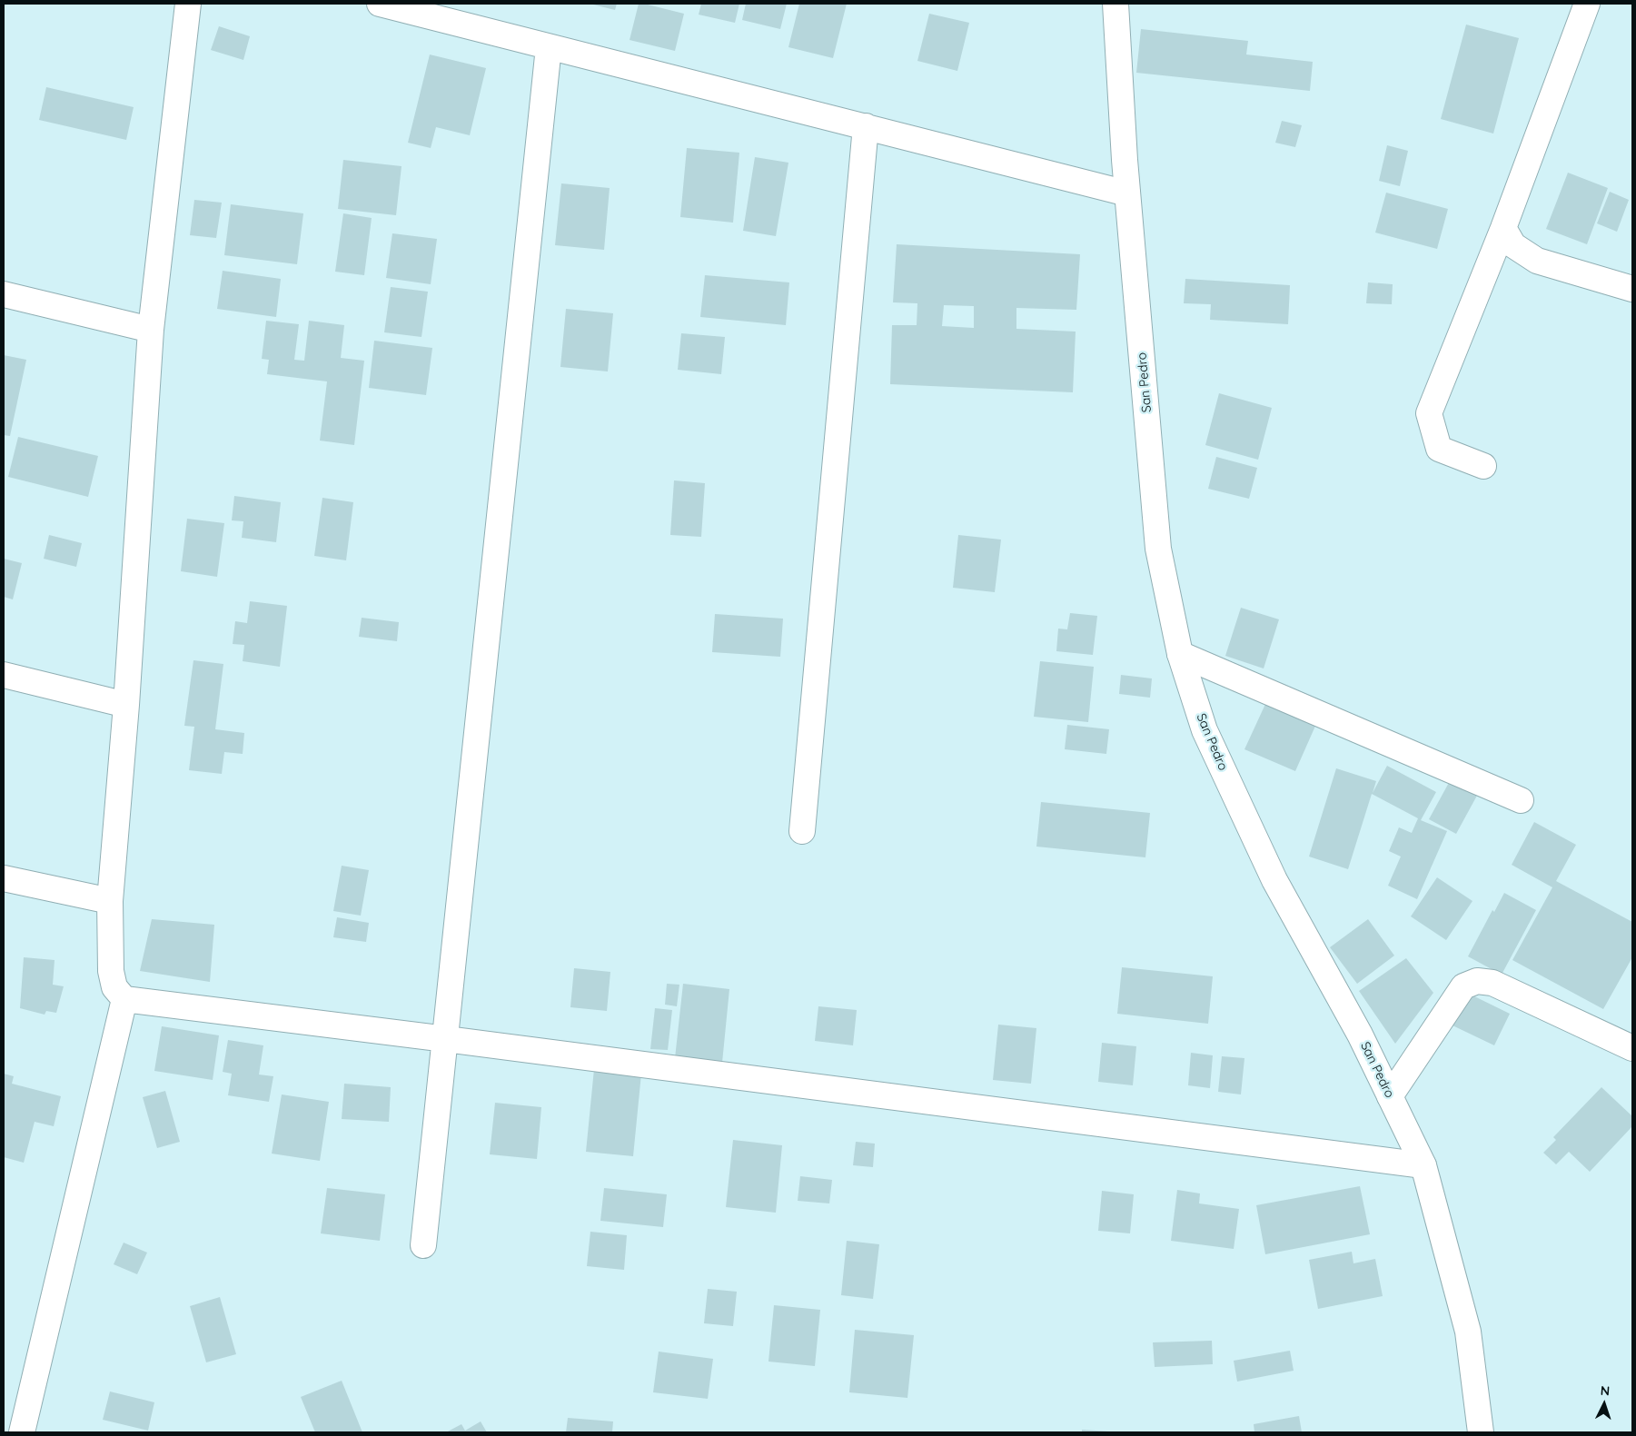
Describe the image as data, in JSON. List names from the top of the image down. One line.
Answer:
{"streets":{"street":["San Pedro"]},"north":"top"}
